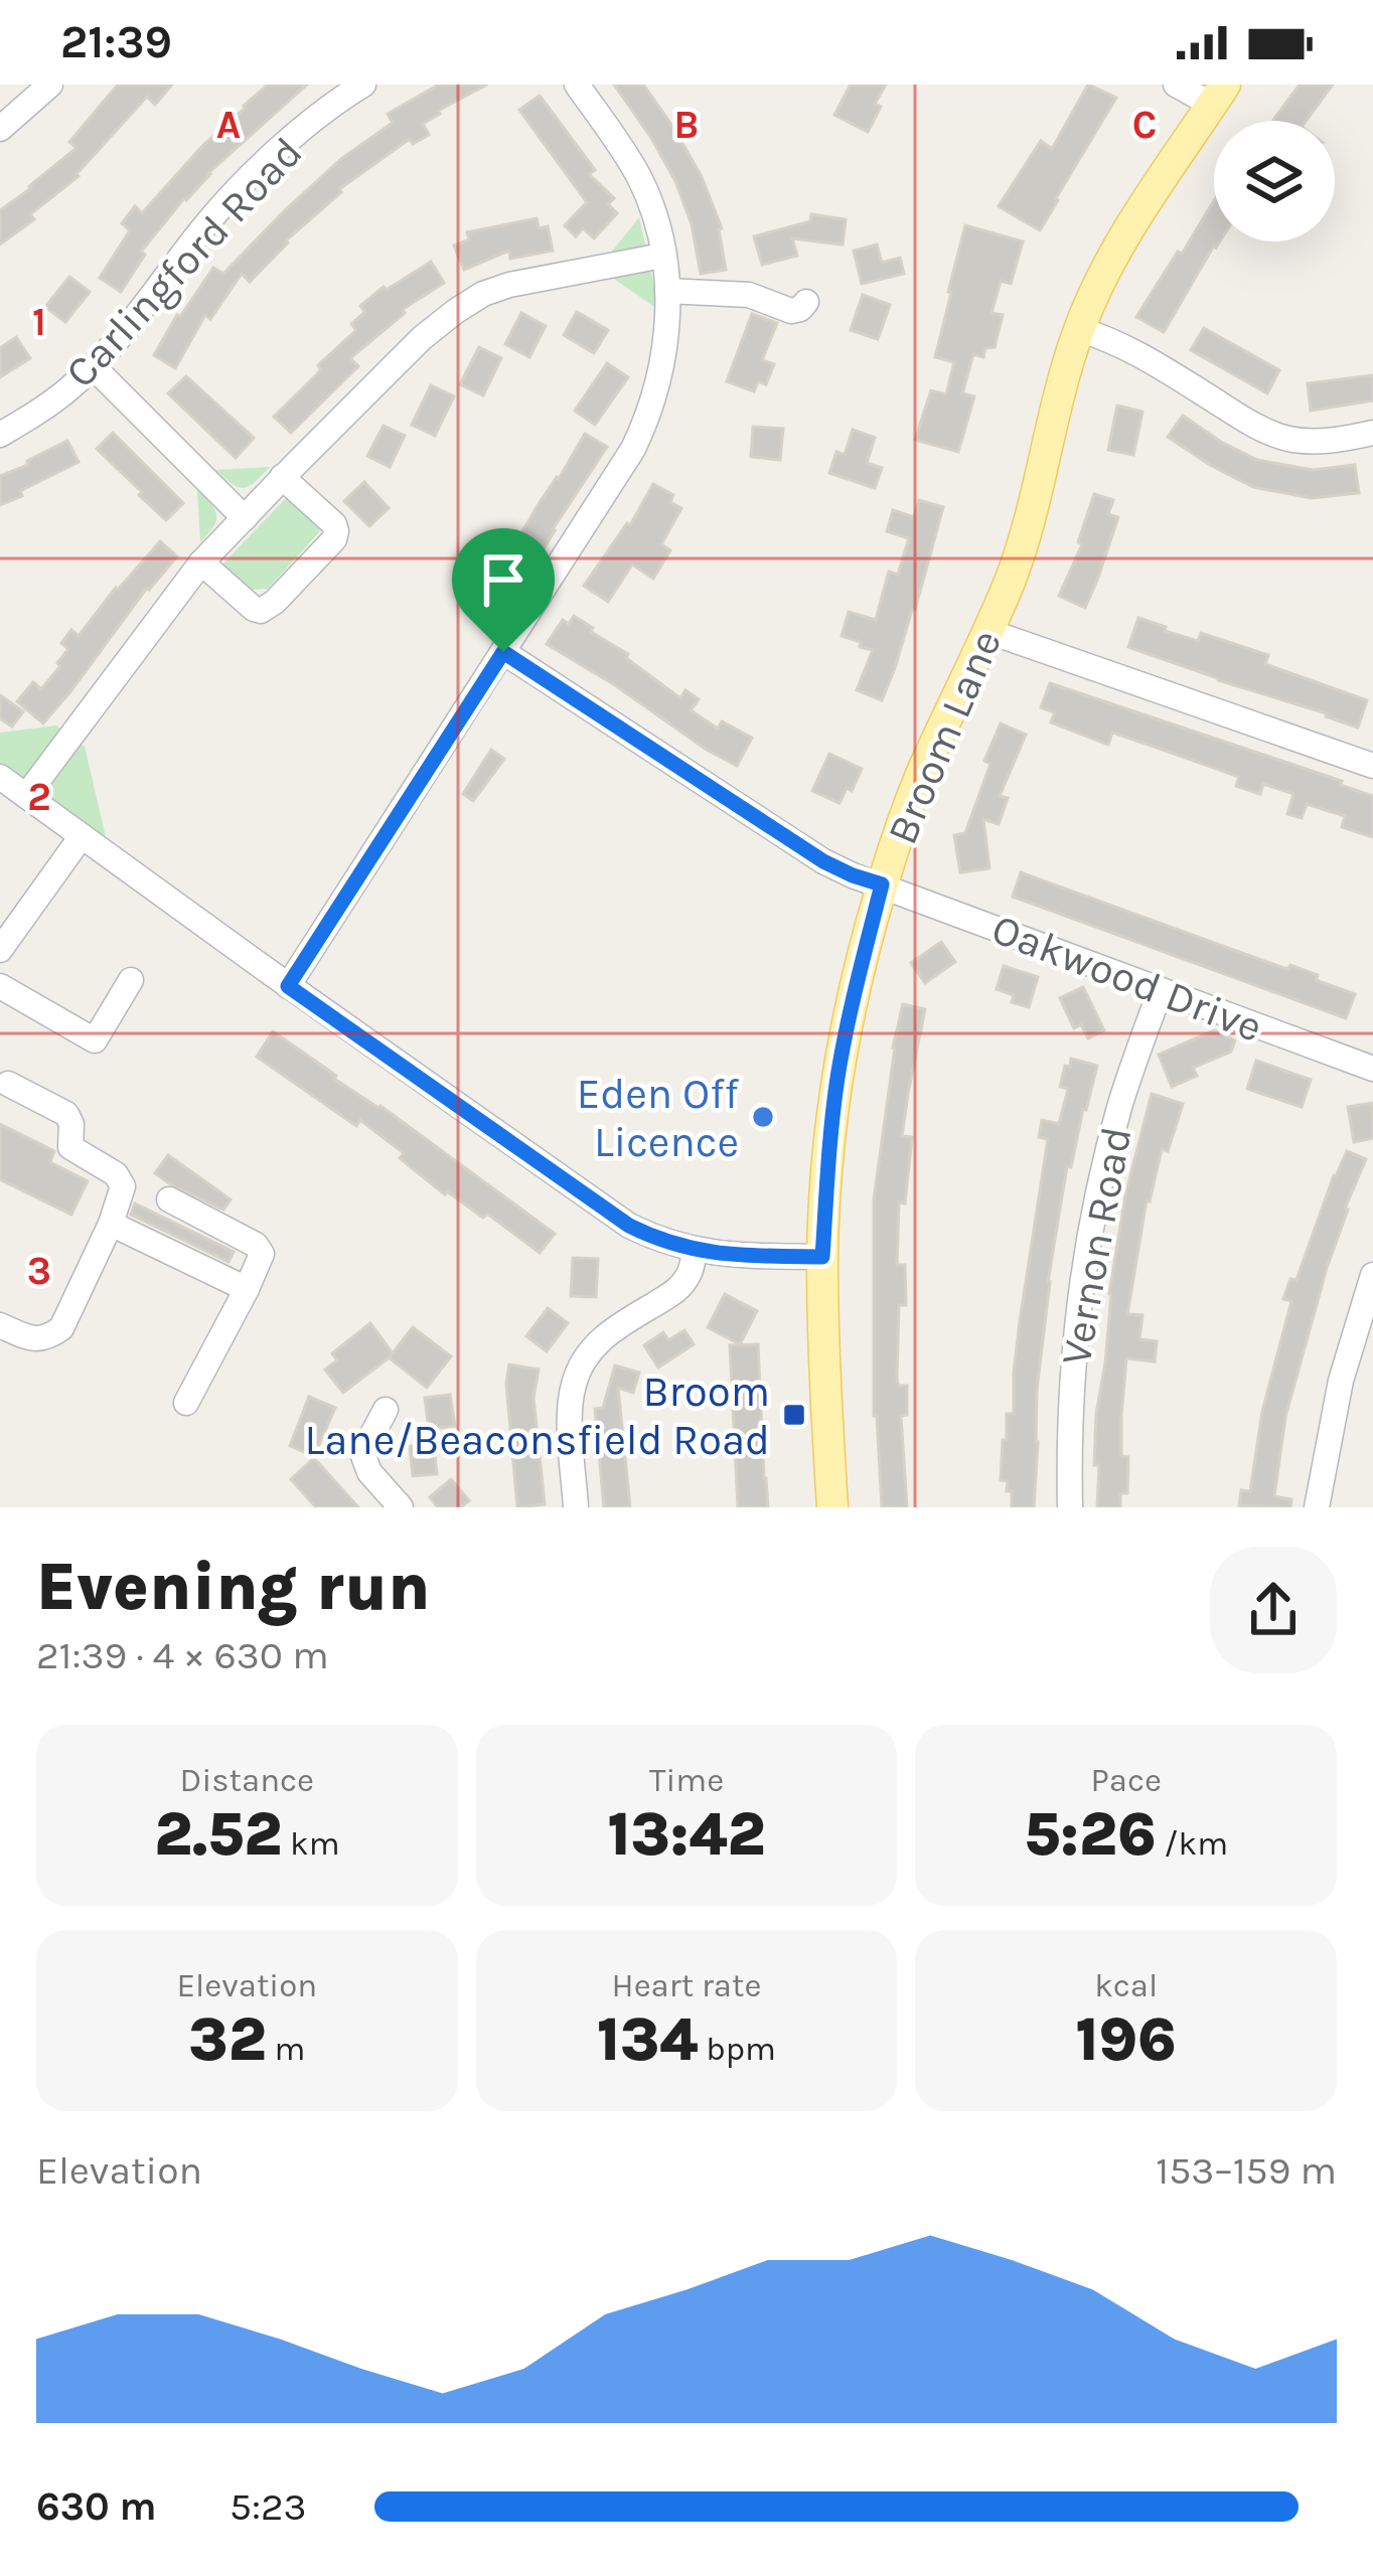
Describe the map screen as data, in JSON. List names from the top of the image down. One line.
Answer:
{"streets":{"main road":["Broom Lane"],"street":["Carlingford Road","Oakwood Drive","Vernon Road"]},"crossings":[["Broom Lane","Oakwood Drive"],["Oakwood Drive","Vernon Road"]],"places":{"other":["Eden Off Licence"],"transit":["Broom Lane/Beaconsfield Road"]},"page":{"status":"21:39","heading":["Evening run","21:39 · 4 × 630 m"],"stats":[["Distance","2.52 km"],["Time","13:42"],["Pace","5:26 /km"],["Elevation","32 m"],["Heart rate","134 bpm"],["kcal","196"]],"chart":["Elevation","153–159 m"],"list":[{"name":"630 m","note":"5:23"}]},"grid":{"columns":["A","B","C"],"rows":["1","2","3"]}}
